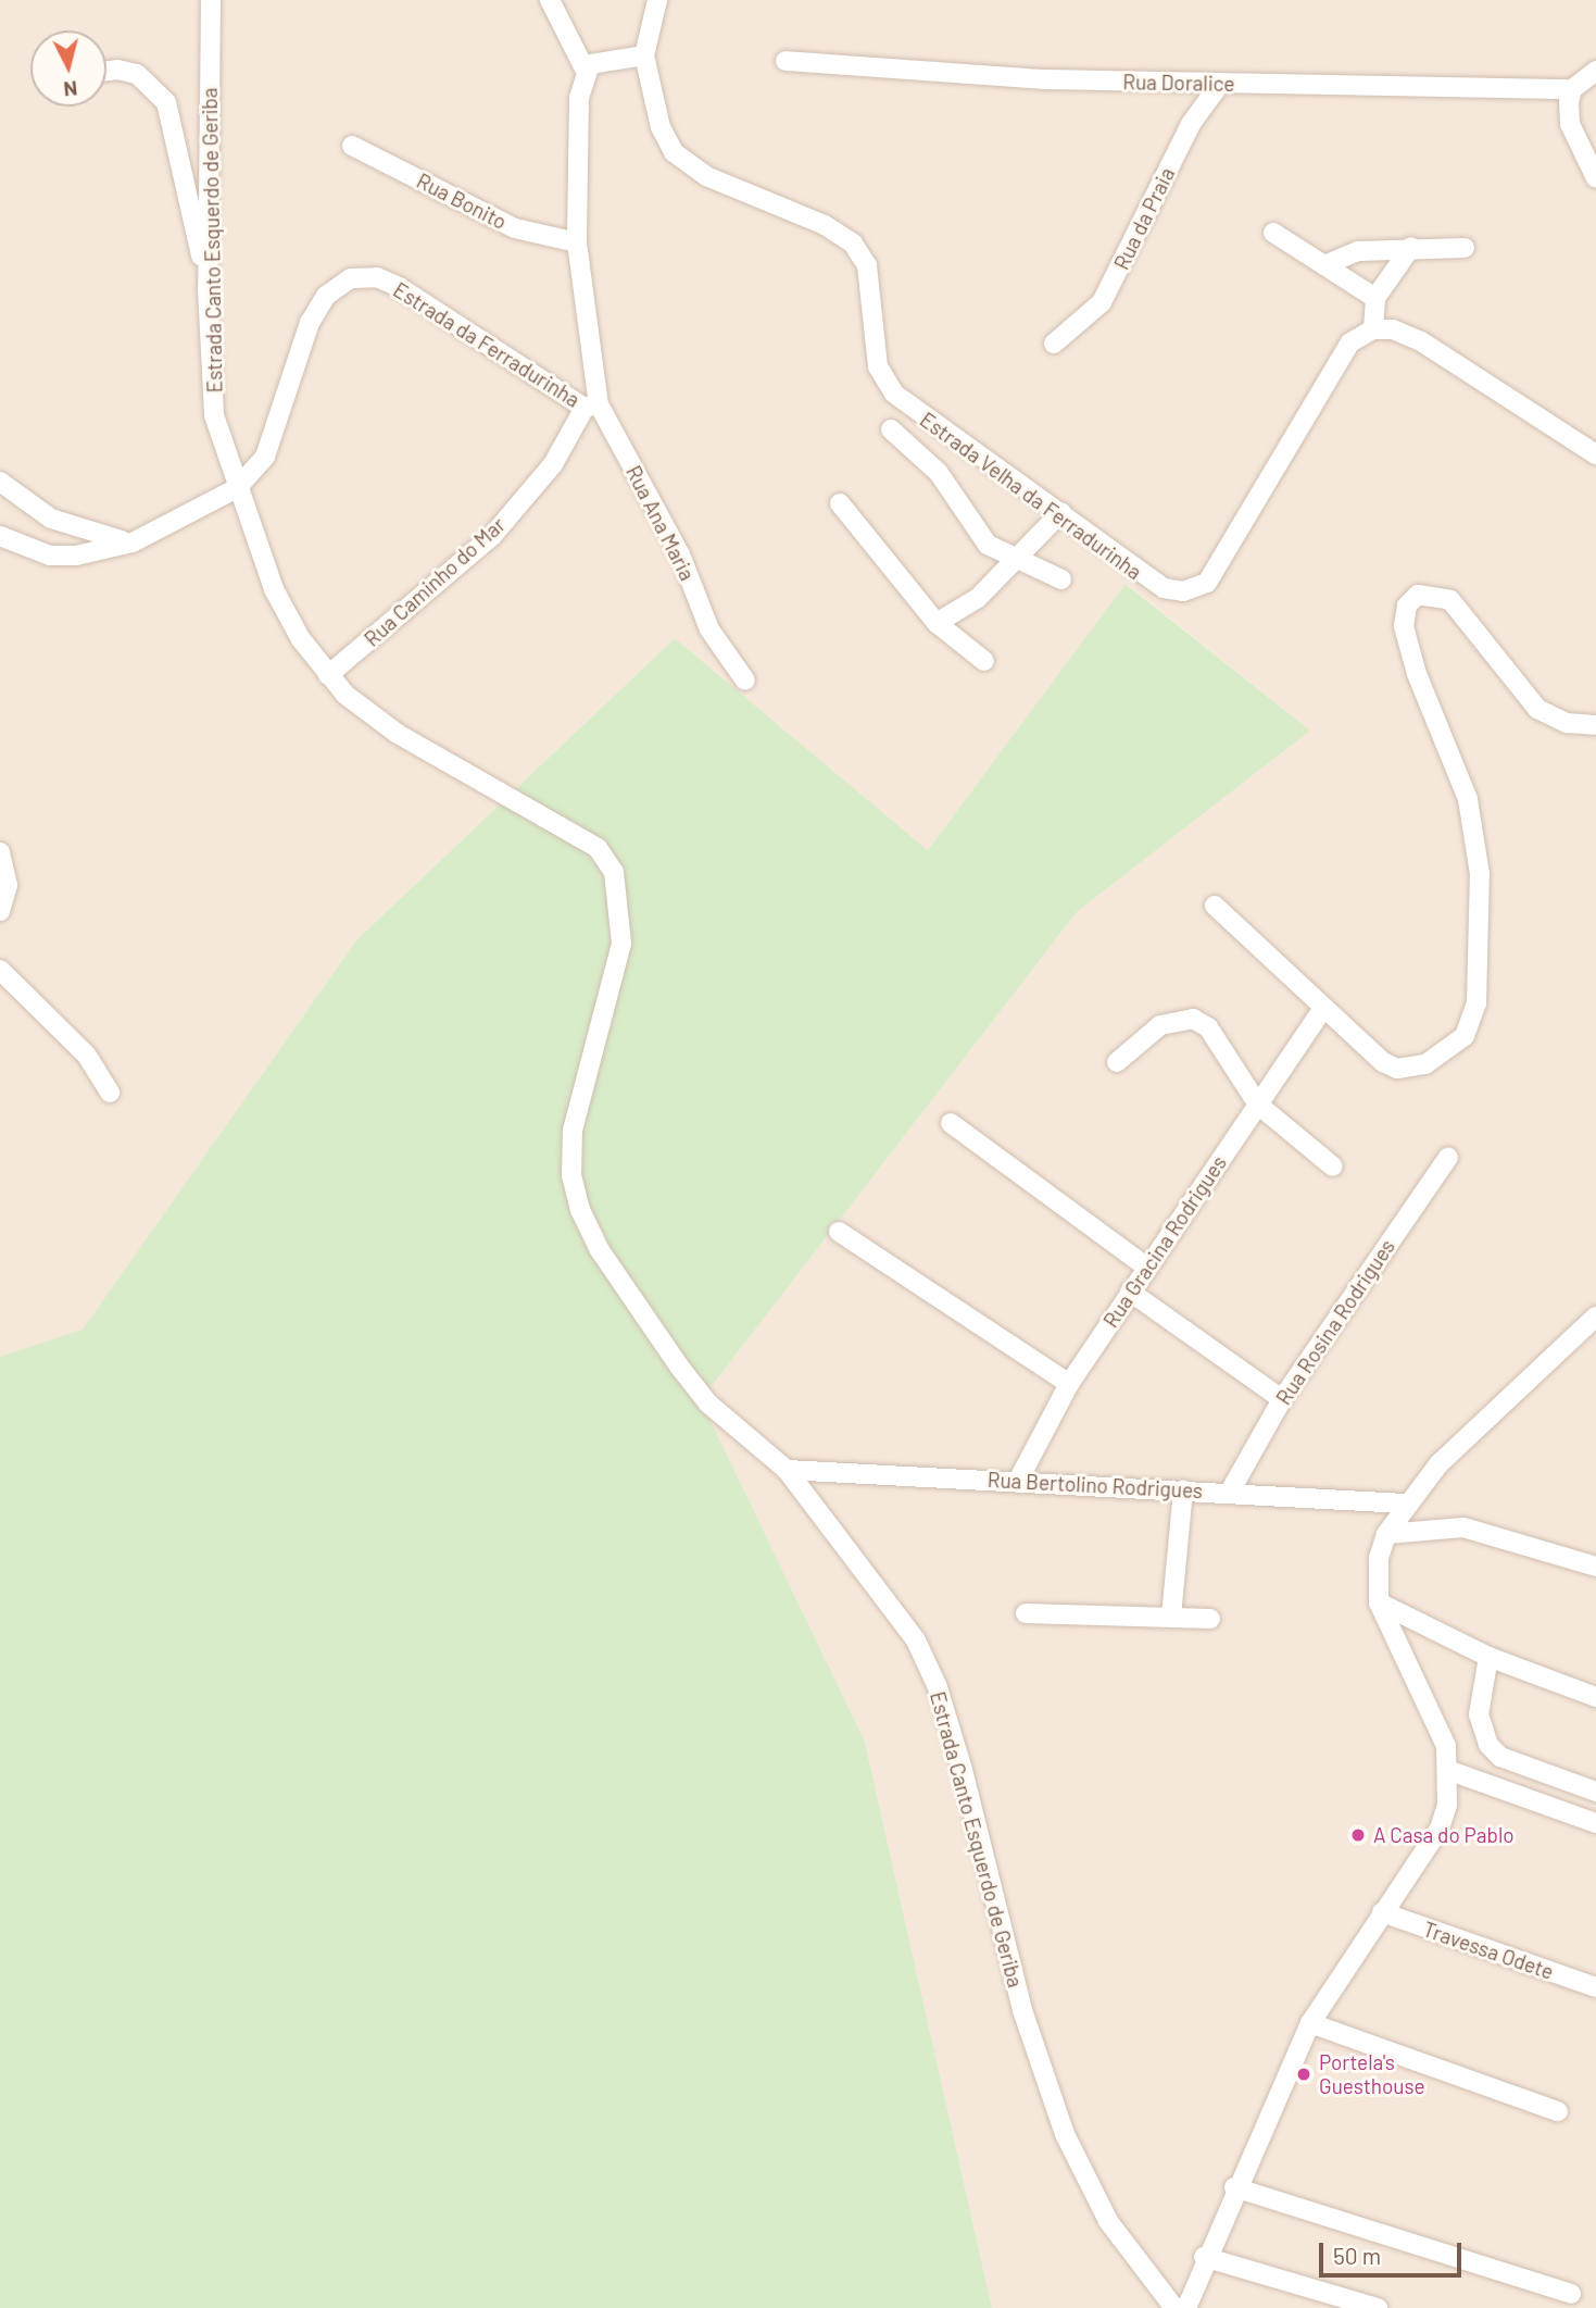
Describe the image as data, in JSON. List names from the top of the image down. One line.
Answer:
{"streets":{"street":["Rua Doralice","Rua Bonito","Rua da Praia","Estrada Canto Esquerdo de Geriba","Estrada da Ferradurinha","Estrada Velha da Ferradurinha","Rua Ana Maria","Rua Caminho do Mar","Rua Gracina Rodrigues","Rua Rosina Rodrigues","Rua Bertolino Rodrigues","Travessa Odete"]},"crossings":[["Rua Doralice","Rua da Praia"],["Rua Bonito","Estrada da Ferradurinha"],["Estrada Canto Esquerdo de Geriba","Estrada da Ferradurinha"],["Estrada Canto Esquerdo de Geriba","Rua Caminho do Mar"],["Estrada Canto Esquerdo de Geriba","Rua Bertolino Rodrigues"],["Estrada da Ferradurinha","Rua Ana Maria"],["Estrada da Ferradurinha","Rua Caminho do Mar"],["Rua Ana Maria","Rua Caminho do Mar"],["Rua Gracina Rodrigues","Rua Bertolino Rodrigues"],["Rua Rosina Rodrigues","Rua Bertolino Rodrigues"]],"places":["A Casa do Pablo","Portela's Guesthouse"],"scale_bar":"50 m","north":"bottom"}
